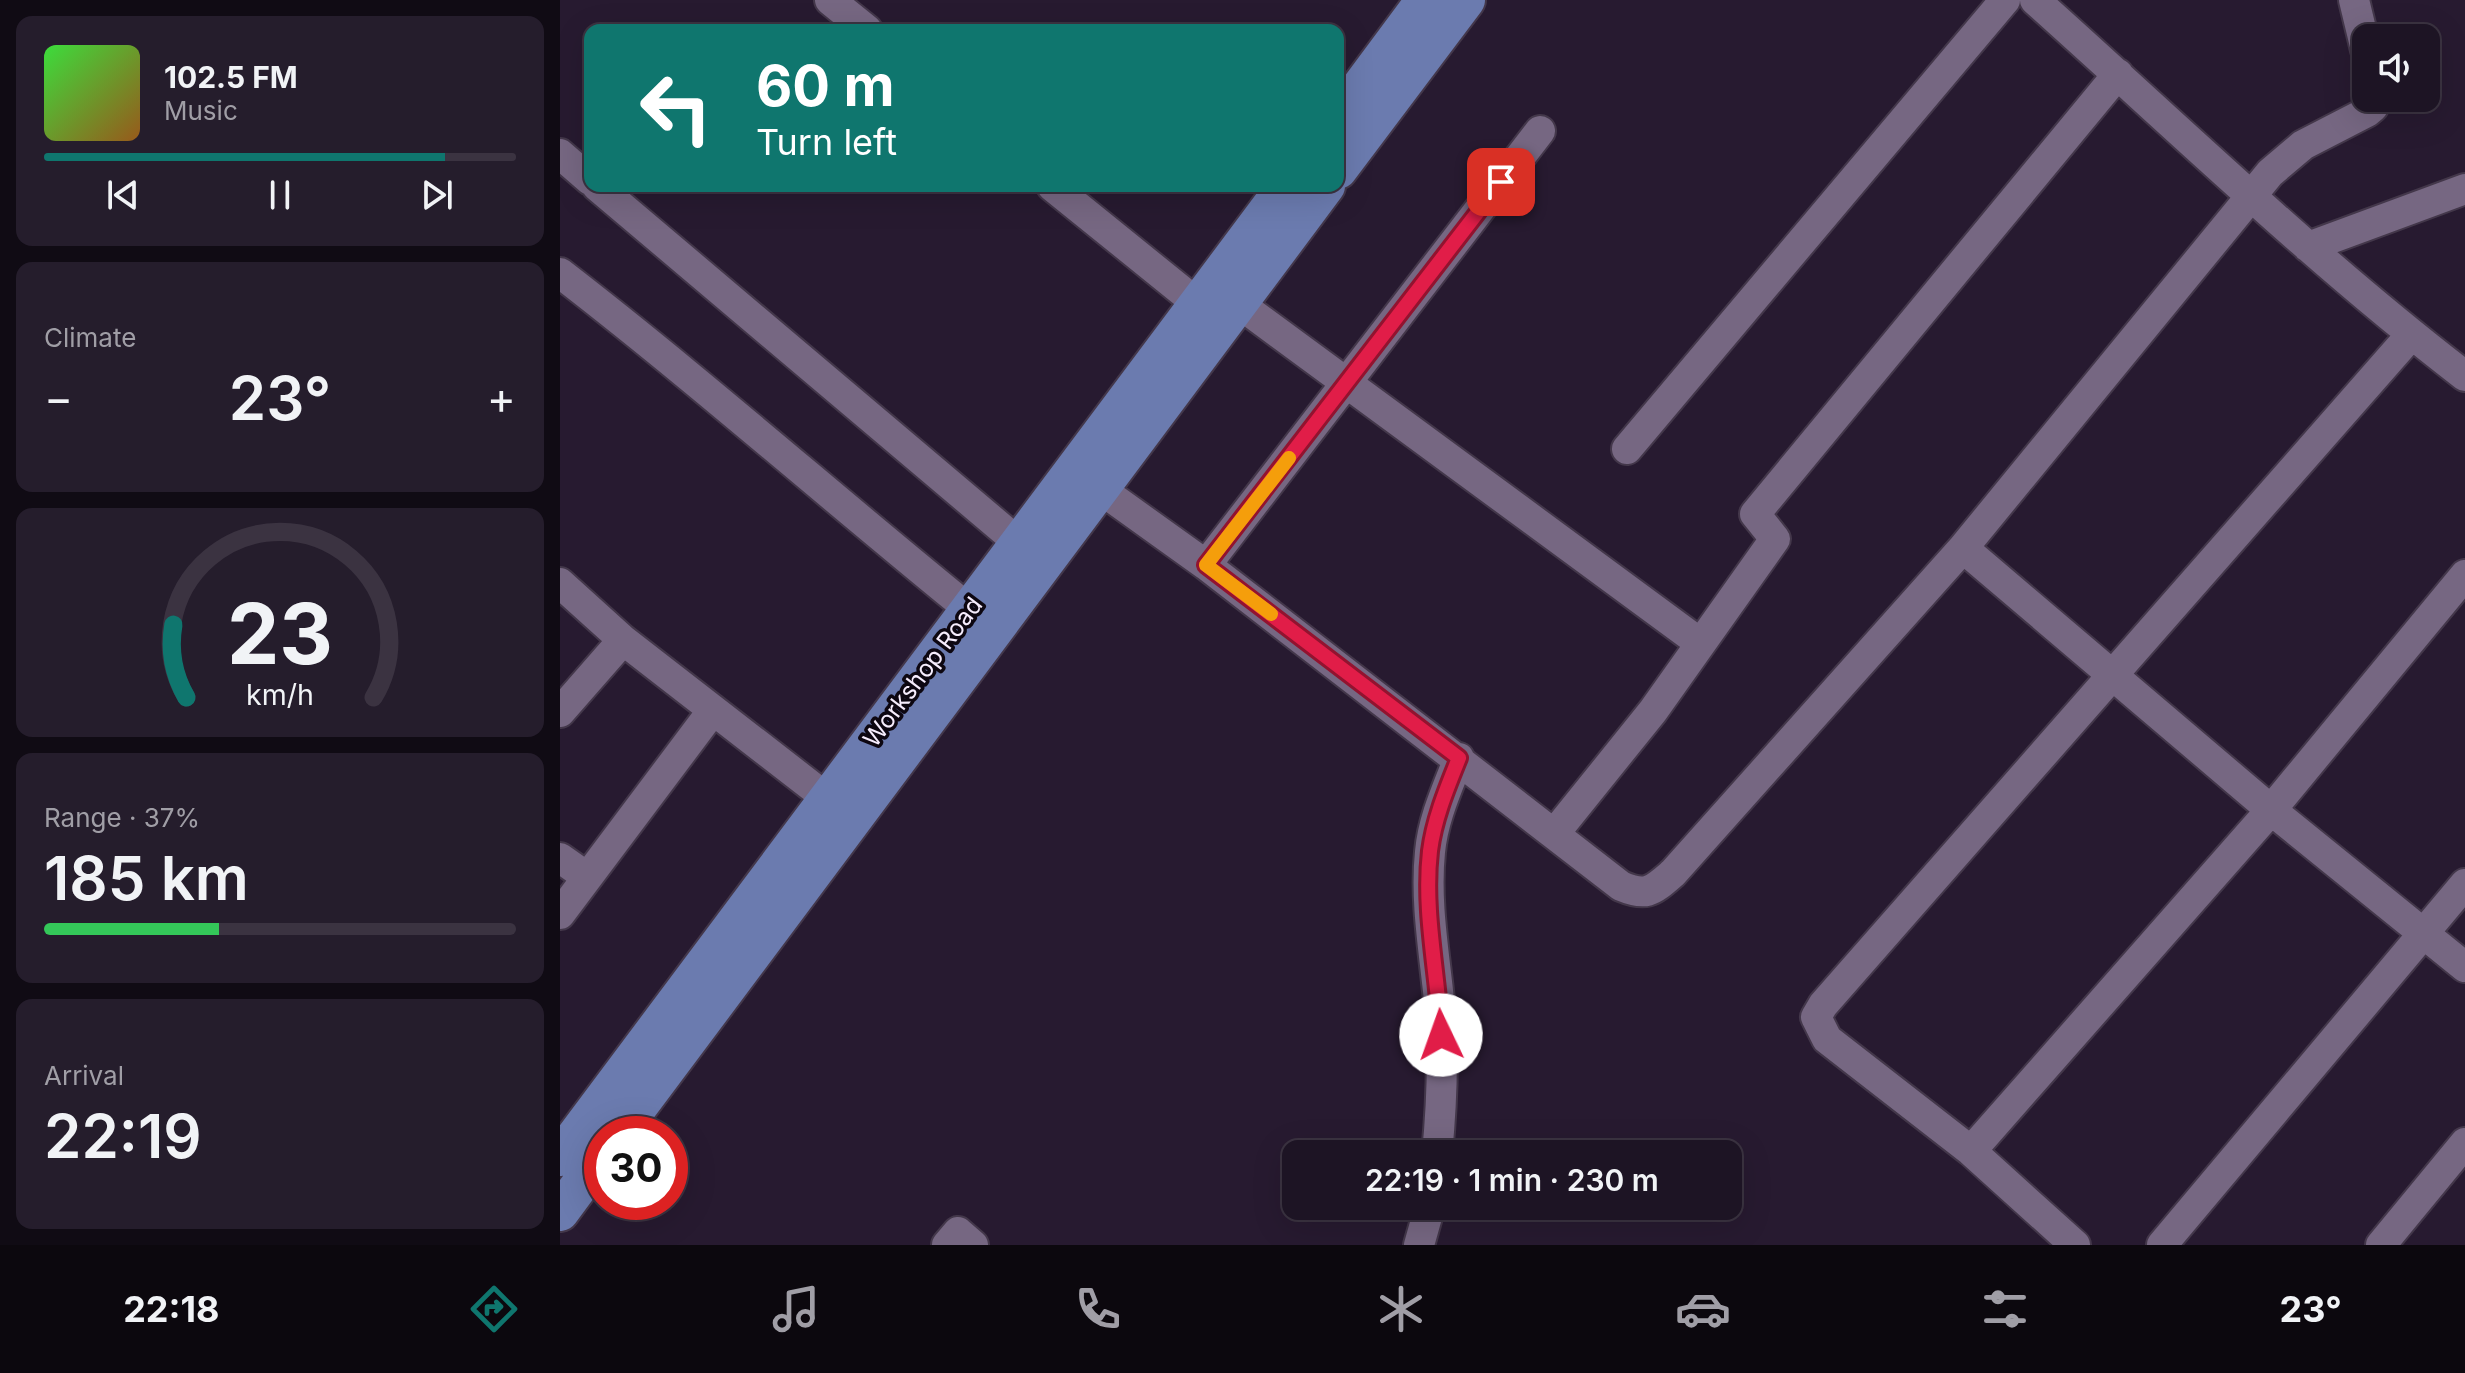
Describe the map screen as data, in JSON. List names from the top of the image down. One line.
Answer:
{"streets":{"main road":["Workshop Road"]},"page":{"turn":["60 m","Turn left"],"song":["102.5 FM","Music"],"tile":["Climate",["Range · 37%","185 km"],["Arrival","22:19"]],"heat":["−","23°","+"],"limit":"30","trip":"22:19 · 1 min · 230 m","tabs":["22:18","23°"],"gauge":["23","km/h"]}}
